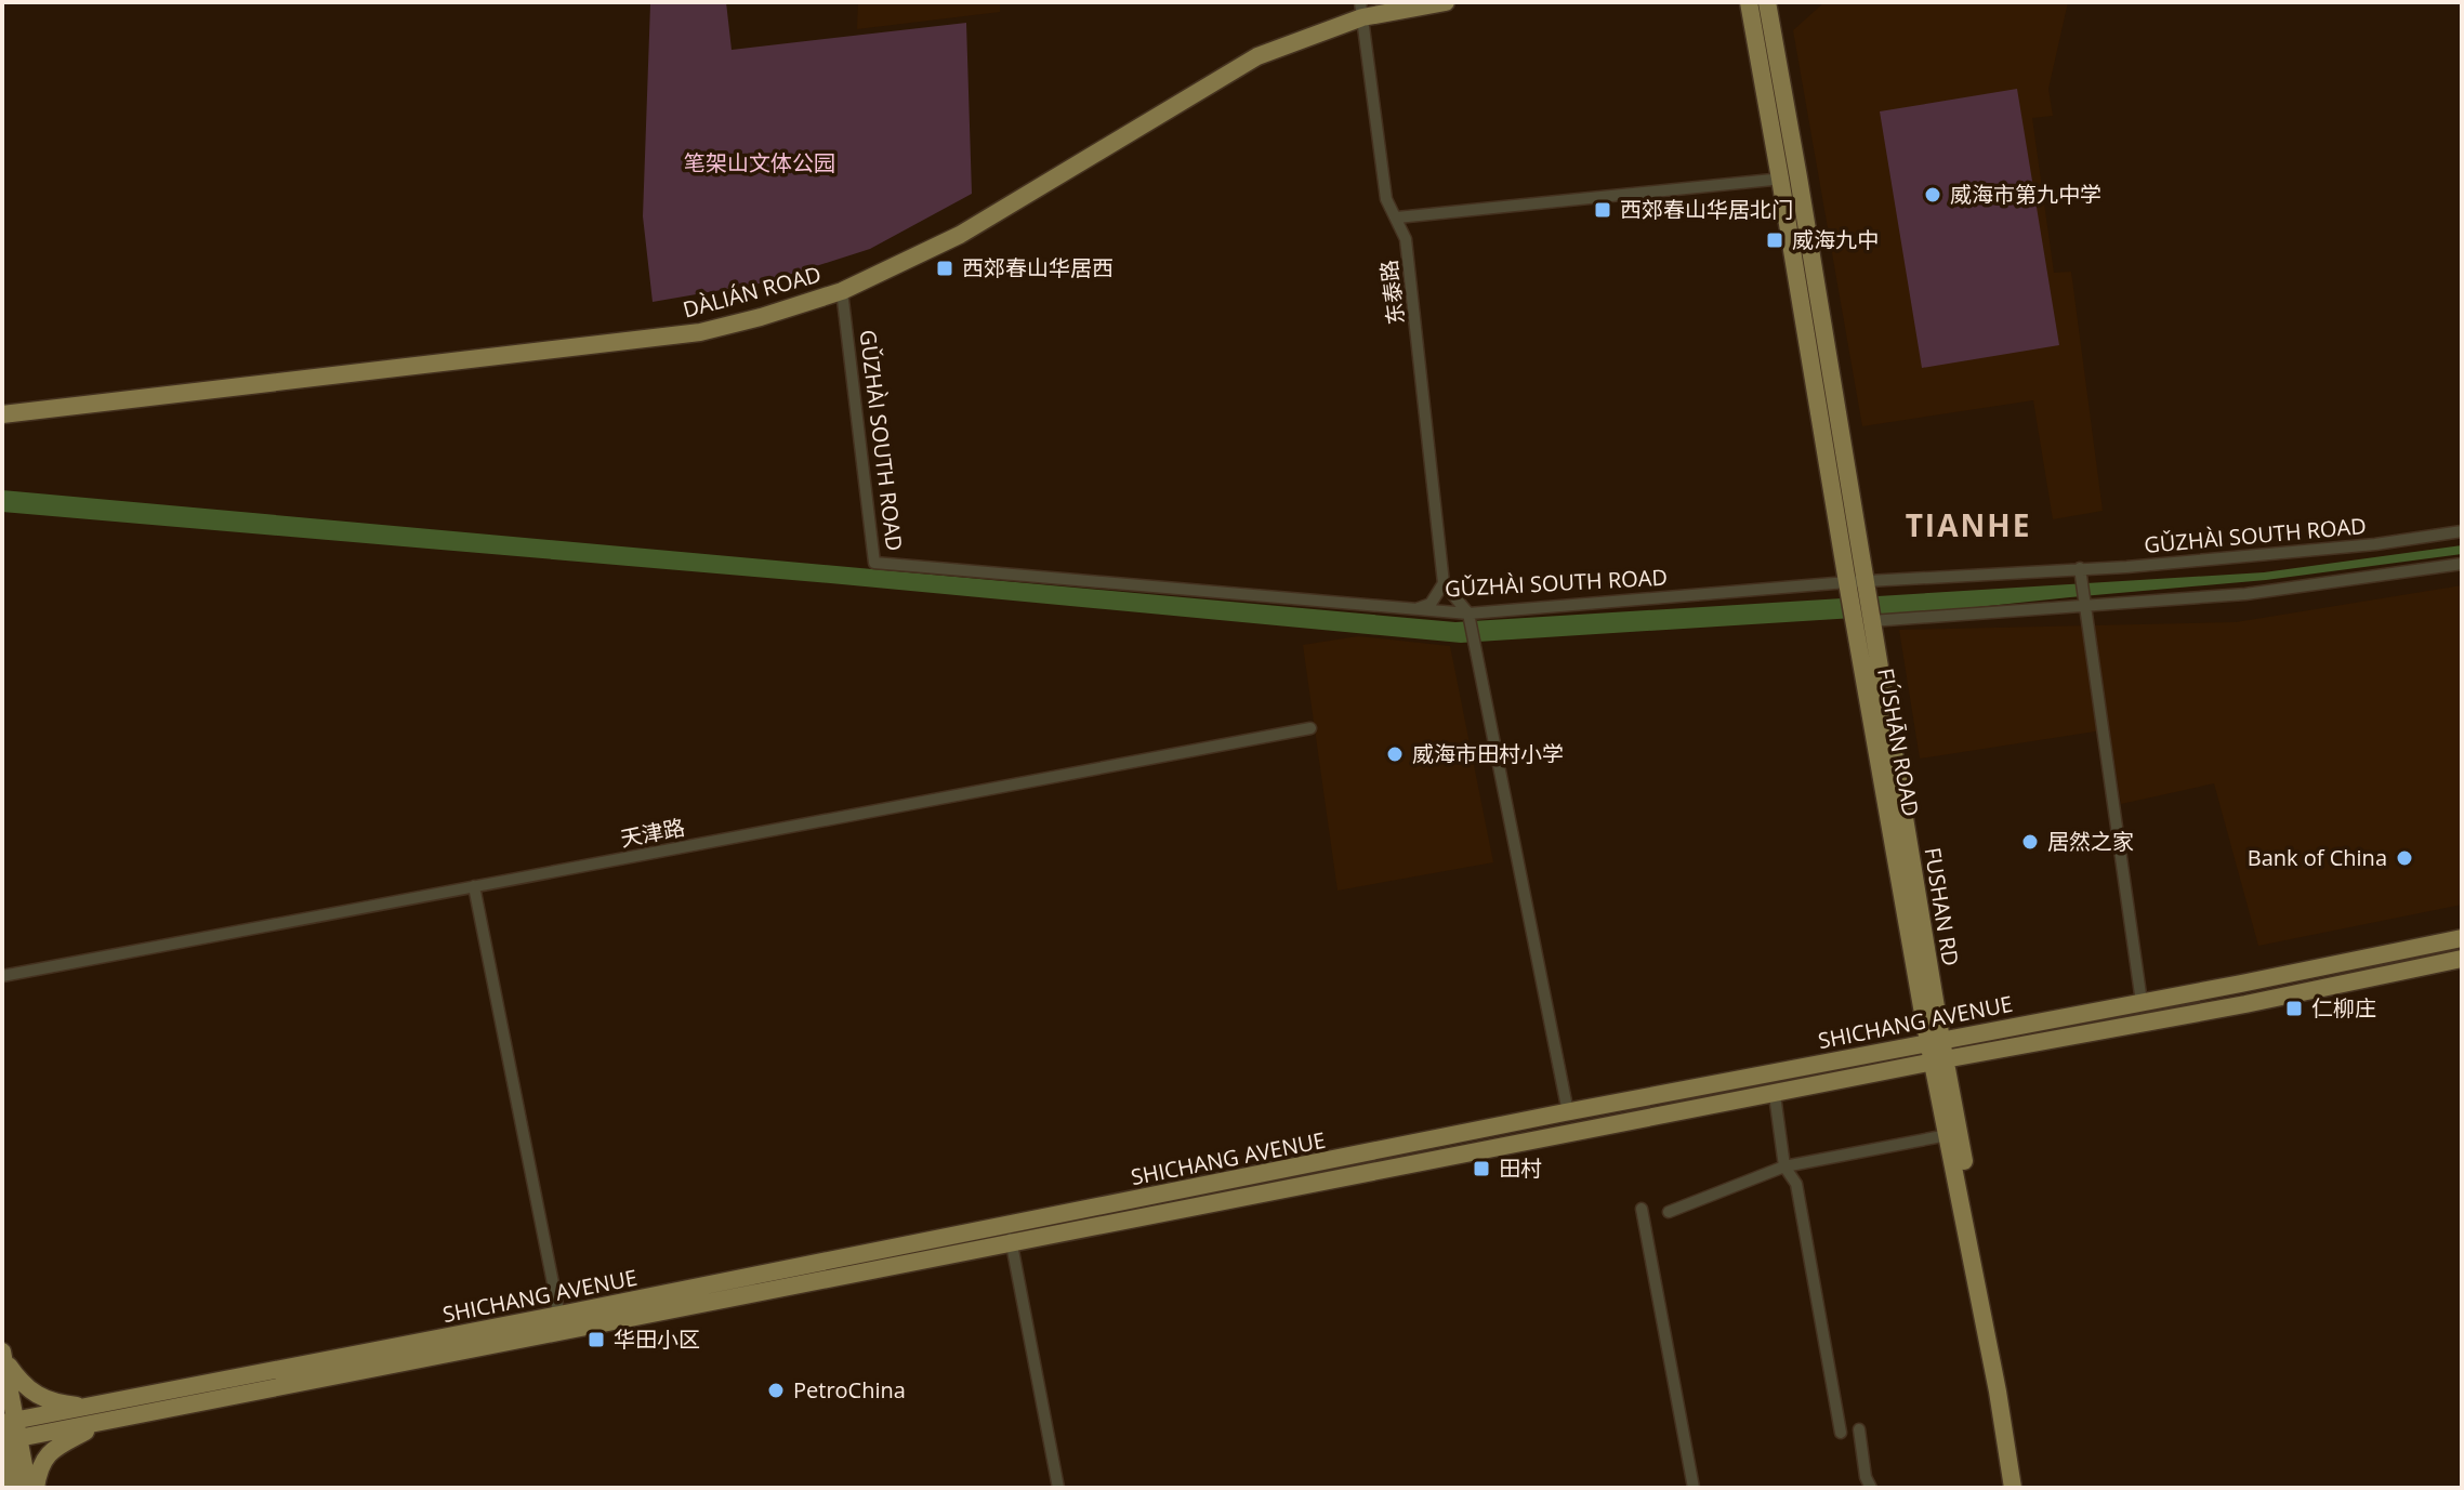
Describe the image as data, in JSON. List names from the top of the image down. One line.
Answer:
{"streets":{"main road":["DÀLIÁN ROAD","FUSHAN RD","SHICHANG AVENUE"],"street":["东泰路","GǓZHÀI SOUTH ROAD","天津路"]},"crossings":[["DÀLIÁN ROAD","东泰路"],["DÀLIÁN ROAD","GǓZHÀI SOUTH ROAD"],["GǓZHÀI SOUTH ROAD","FUSHAN RD"],["FUSHAN RD","SHICHANG AVENUE"]],"districts":["TIANHE"],"parks":["笔架山文体公园"],"places":{"other":["威海市第九中学","威海市田村小学","居然之家","Bank of China","PetroChina"],"transit":["西郊春山华居北门","威海九中","西郊春山华居西","仁柳庄","田村","华田小区"]}}
